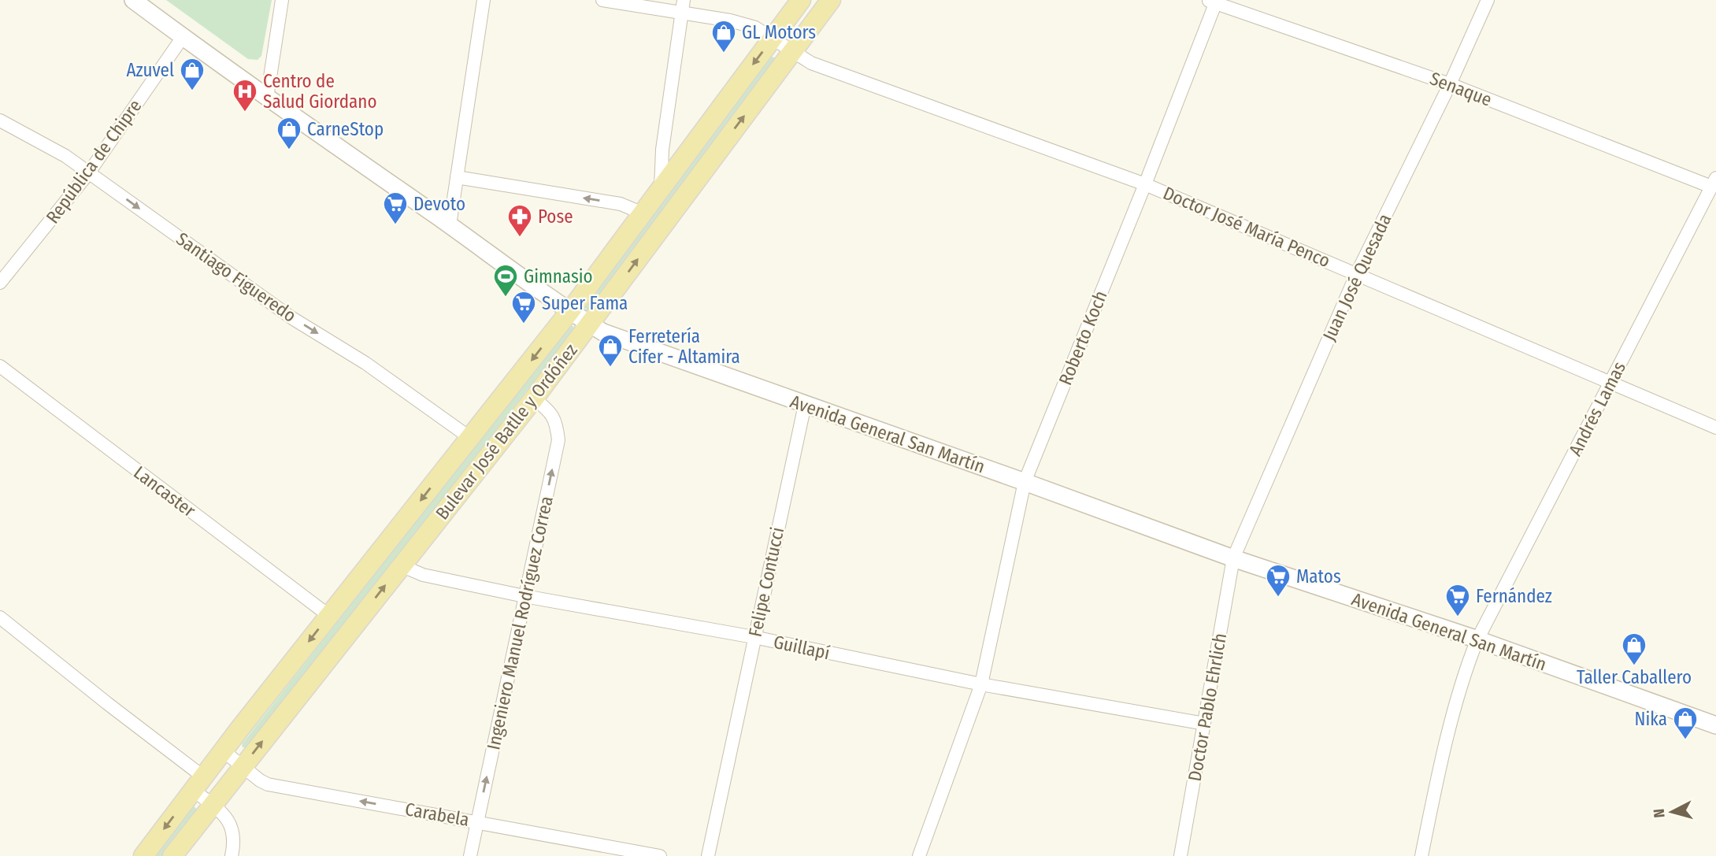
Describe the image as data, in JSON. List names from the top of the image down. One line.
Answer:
{"streets":{"main road":["Bulevar José Batlle y Ordóñez","Avenida General San Martín"],"street":["Senaque","República de Chipre","Doctor José María Penco","Santiago Figueredo","Juan José Quesada","Roberto Koch","Andrés Lamas","Lancaster","Felipe Contucci","Ingeniero Manuel Rodríguez Correa","Guillapí","Doctor Pablo Ehrlich","Carabela"]},"crossings":[["Senaque","Juan José Quesada"],["Senaque","Roberto Koch"],["Senaque","Andrés Lamas"],["República de Chipre","Santiago Figueredo"],["República de Chipre","Avenida General San Martín"],["Doctor José María Penco","Juan José Quesada"],["Doctor José María Penco","Roberto Koch"],["Doctor José María Penco","Andrés Lamas"],["Doctor José María Penco","Bulevar José Batlle y Ordóñez"],["Santiago Figueredo","Bulevar José Batlle y Ordóñez"],["Juan José Quesada","Avenida General San Martín"],["Juan José Quesada","Doctor Pablo Ehrlich"],["Roberto Koch","Avenida General San Martín"],["Roberto Koch","Guillapí"],["Andrés Lamas","Avenida General San Martín"],["Bulevar José Batlle y Ordóñez","Avenida General San Martín"],["Bulevar José Batlle y Ordóñez","Lancaster"],["Bulevar José Batlle y Ordóñez","Ingeniero Manuel Rodríguez Correa"],["Bulevar José Batlle y Ordóñez","Guillapí"],["Bulevar José Batlle y Ordóñez","Carabela"],["Avenida General San Martín","Felipe Contucci"],["Avenida General San Martín","Doctor Pablo Ehrlich"],["Felipe Contucci","Guillapí"],["Ingeniero Manuel Rodríguez Correa","Guillapí"],["Ingeniero Manuel Rodríguez Correa","Carabela"],["Guillapí","Doctor Pablo Ehrlich"]],"one_way":["Santiago Figueredo","Ingeniero Manuel Rodríguez Correa","Carabela"],"places":{"shop":["GL Motors","Azuvel","CarneStop","Ferretería Cifer - Altamira","Taller Caballero","Nika"],"hospital":["Centro de Salud Giordano"],"supermarket":["Devoto","Super Fama","Matos","Fernández"],"pharmacy":["Pose"],"sports":["Gimnasio"]},"north":"left"}
